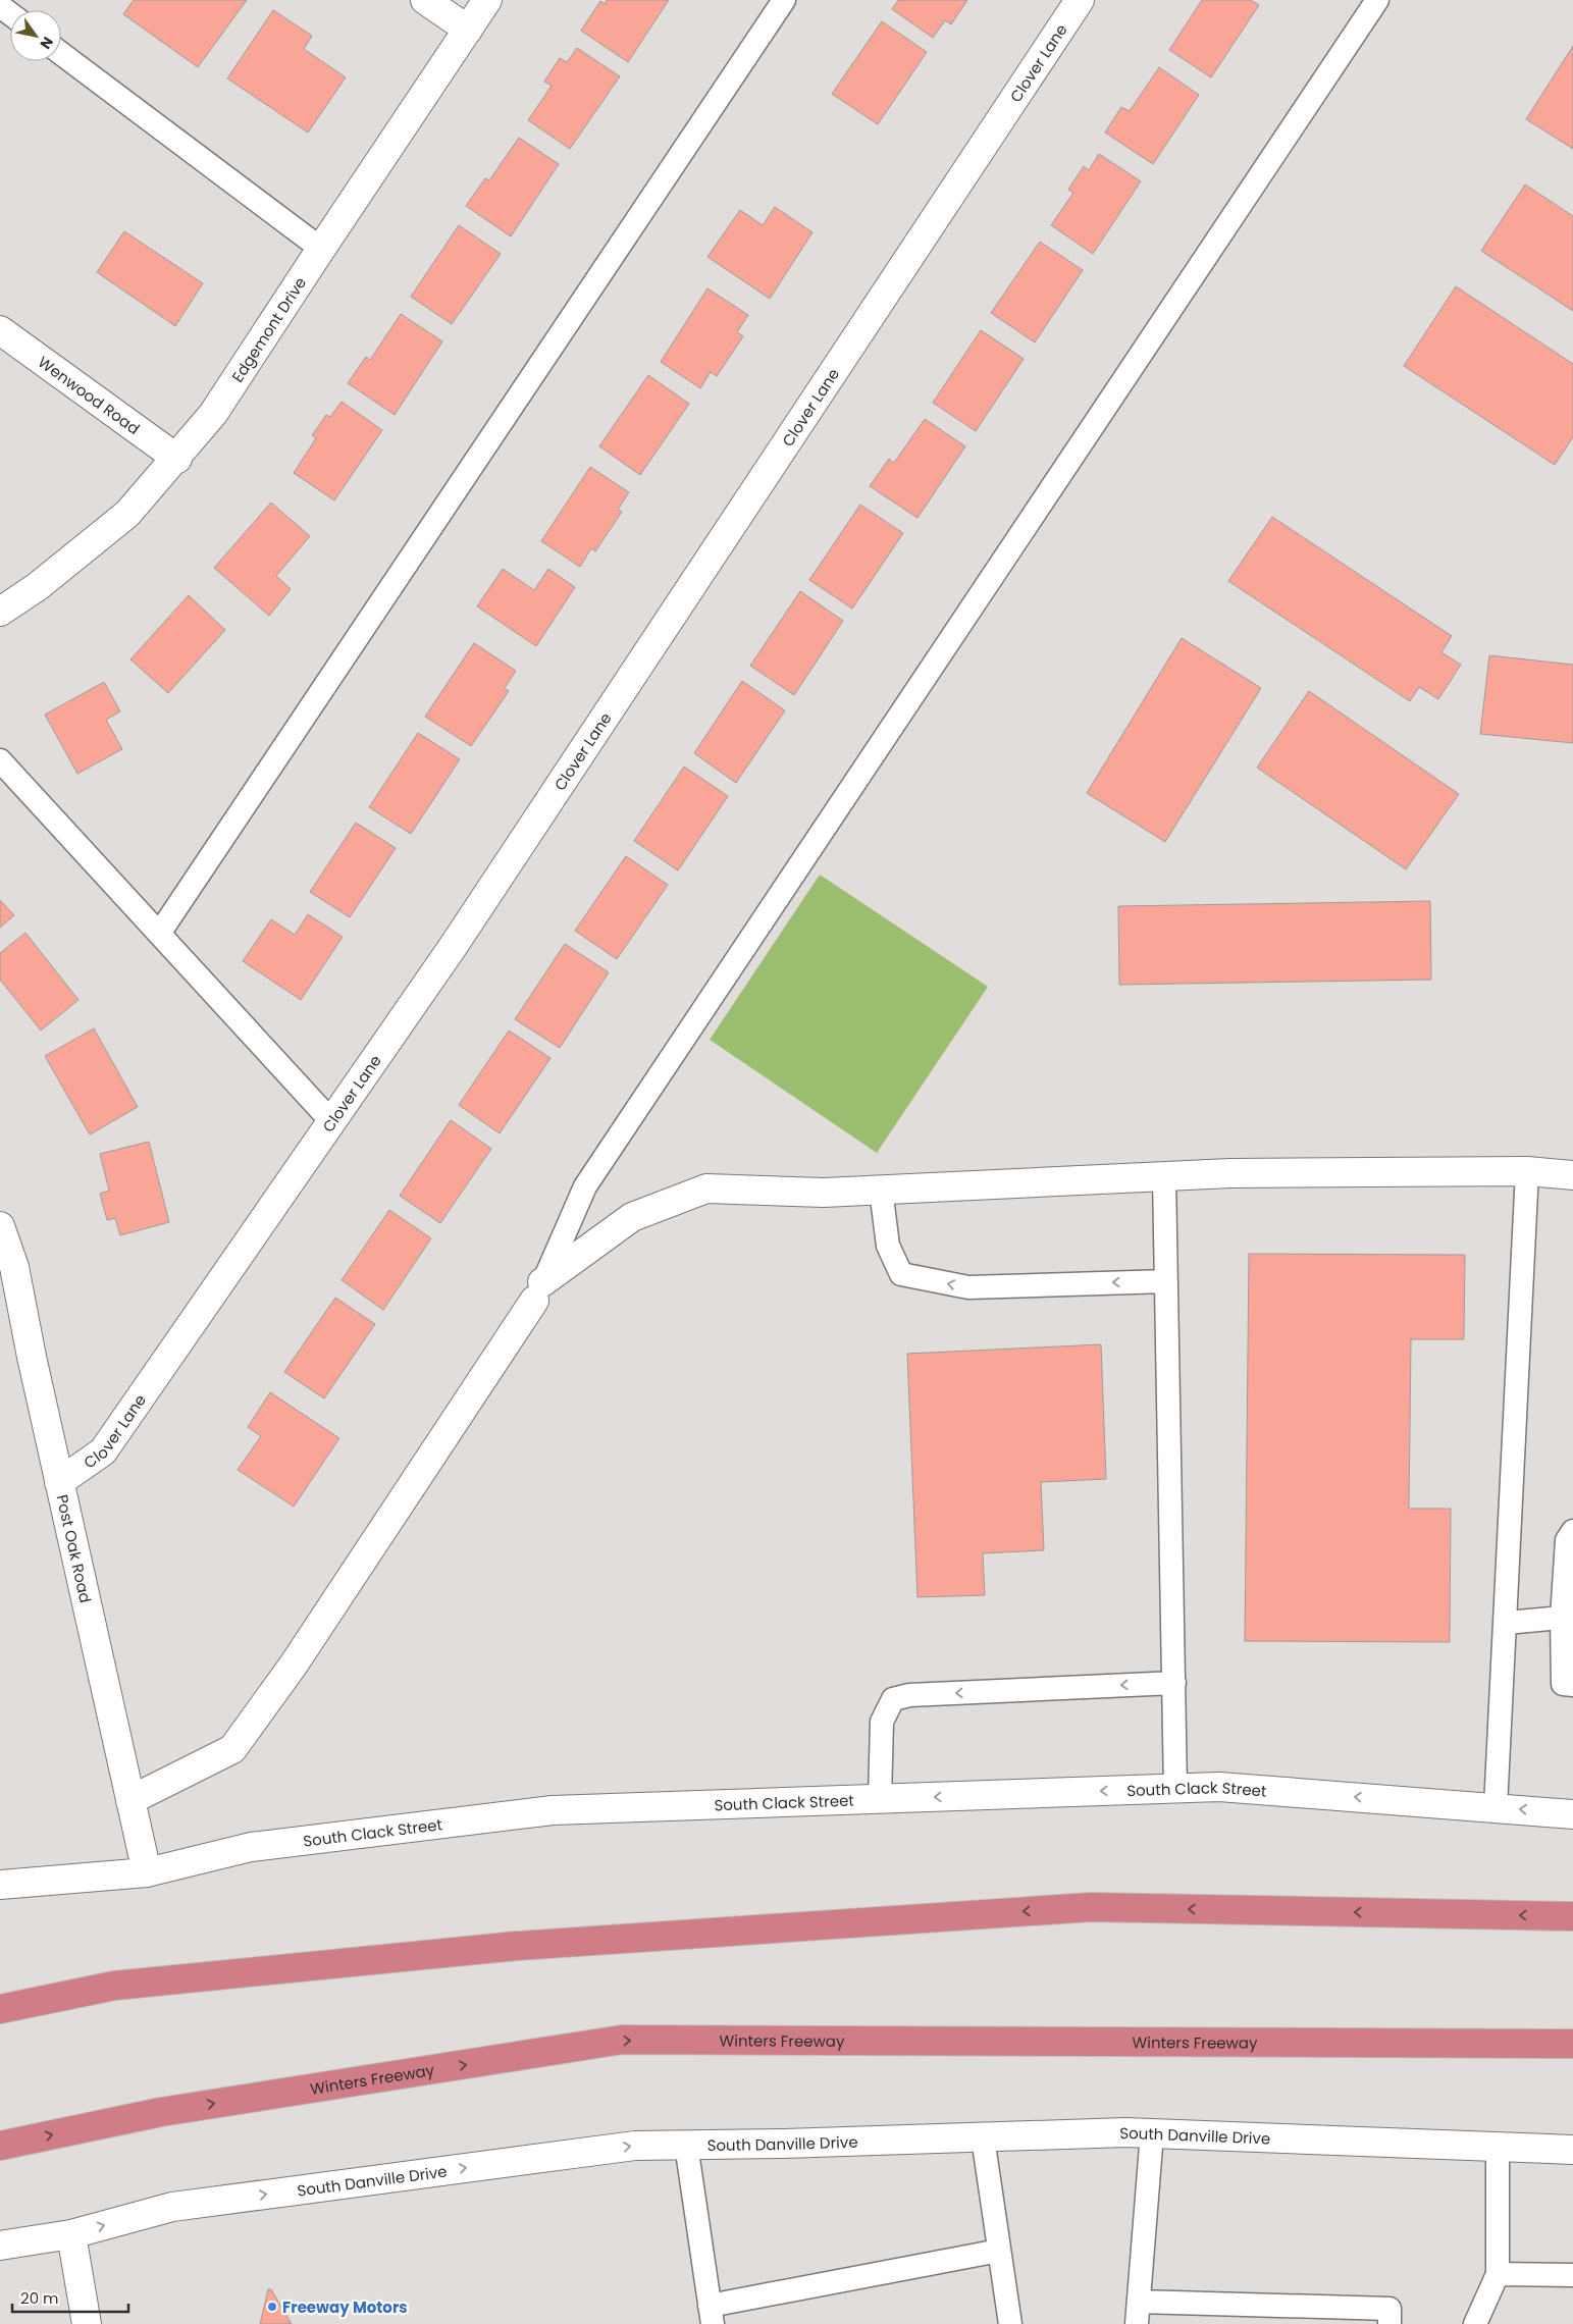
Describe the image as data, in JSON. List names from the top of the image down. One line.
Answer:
{"streets":{"highway":["Winters Freeway"],"street":["Clover Lane","Edgemont Drive","Wenwood Road","Post Oak Road","South Clack Street","South Danville Drive"]},"crossings":[["Clover Lane","Post Oak Road"],["Edgemont Drive","Wenwood Road"],["Post Oak Road","South Clack Street"]],"one_way":["South Clack Street","South Danville Drive"],"places":["Freeway Motors"],"scale_bar":"20 m","north":"bottom right"}
